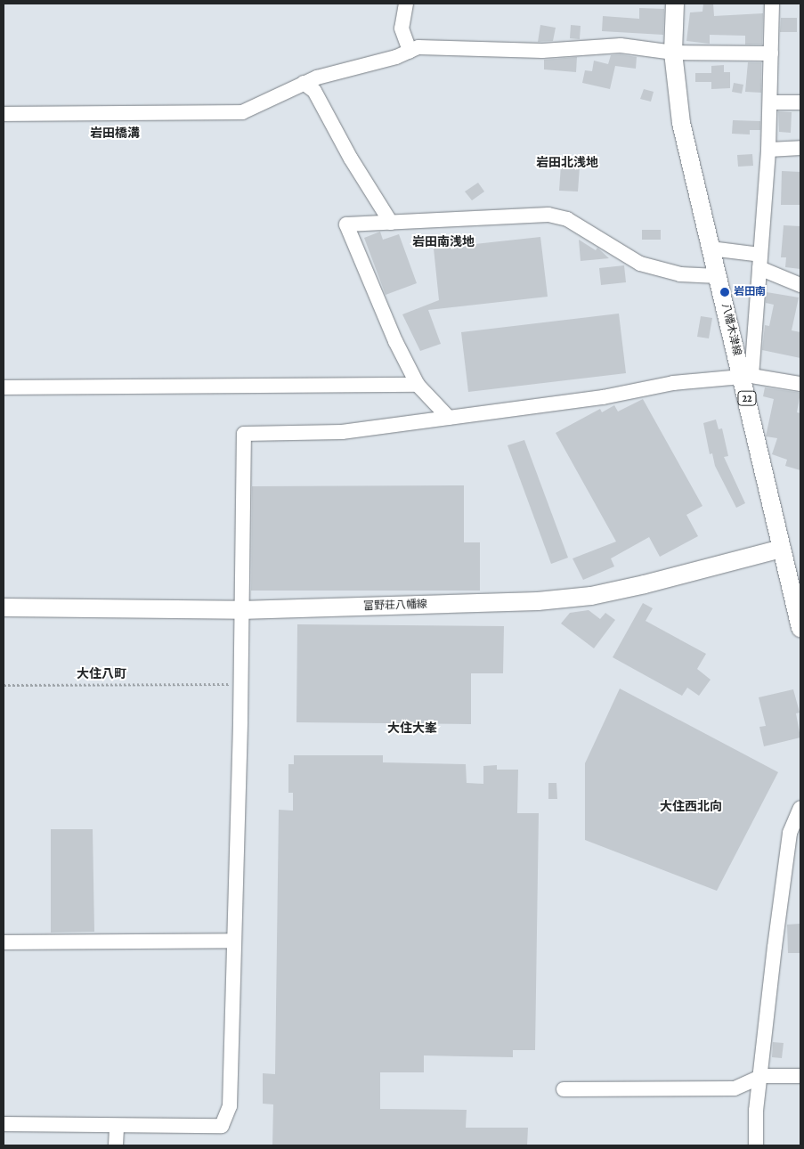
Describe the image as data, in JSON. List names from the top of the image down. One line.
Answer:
{"streets":{"main road":["八幡木津線","22","富野荘八幡線"]},"crossings":[["八幡木津線","富野荘八幡線"]],"districts":["岩田橋溝","岩田北浅地","岩田南浅地","大住八町","大住大峯","大住西北向"],"places":["岩田南"]}
